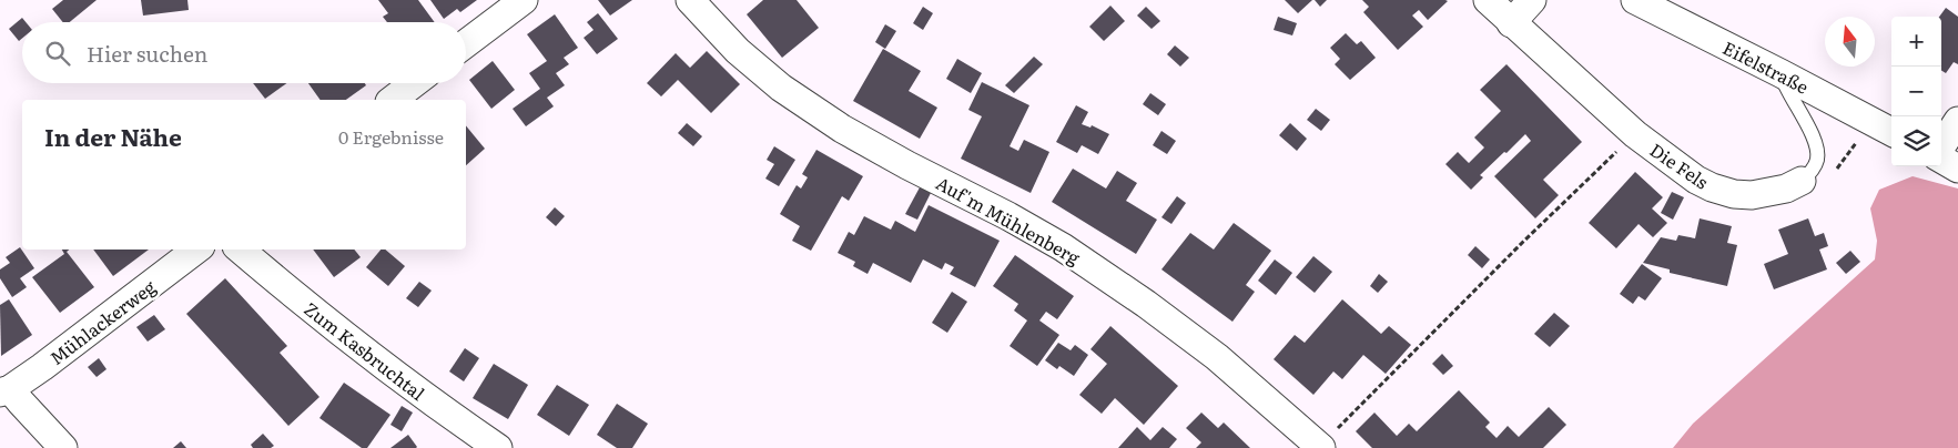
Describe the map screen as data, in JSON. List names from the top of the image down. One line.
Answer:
{"streets":{"street":["Eifelstraße","Die Fels","Auf'm Mühlenberg","Mühlackerweg","Zum Kasbruchtal"]},"north":"top","page":{"map_buttons":["+","−"],"search":"Hier suchen","heading":["In der Nähe","0 Ergebnisse"]}}
